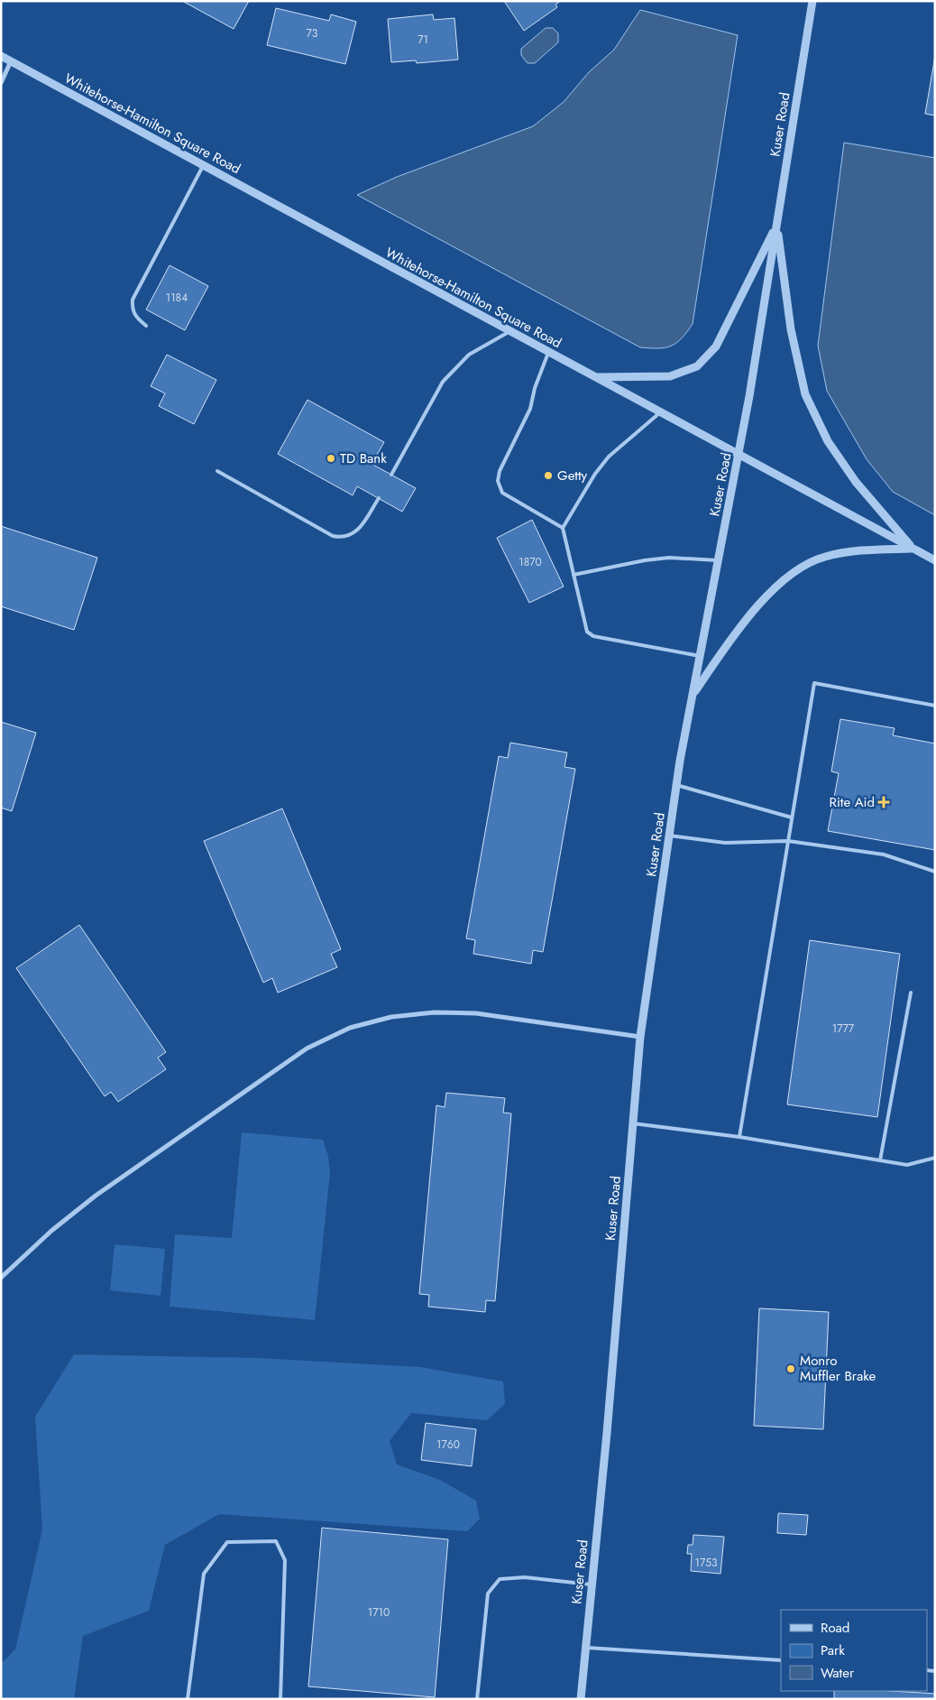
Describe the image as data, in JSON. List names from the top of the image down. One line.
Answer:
{"streets":{"street":["Whitehorse-Hamilton Square Road","Kuser Road"]},"crossings":[["Whitehorse-Hamilton Square Road","Kuser Road"]],"places":{"other":["TD Bank","Getty","Monro Muffler Brake"],"health":["Rite Aid"]},"house_numbers":["73","71","1184","1870","1777","1760","1753","1710"],"legend":["Road","Park","Water"]}
